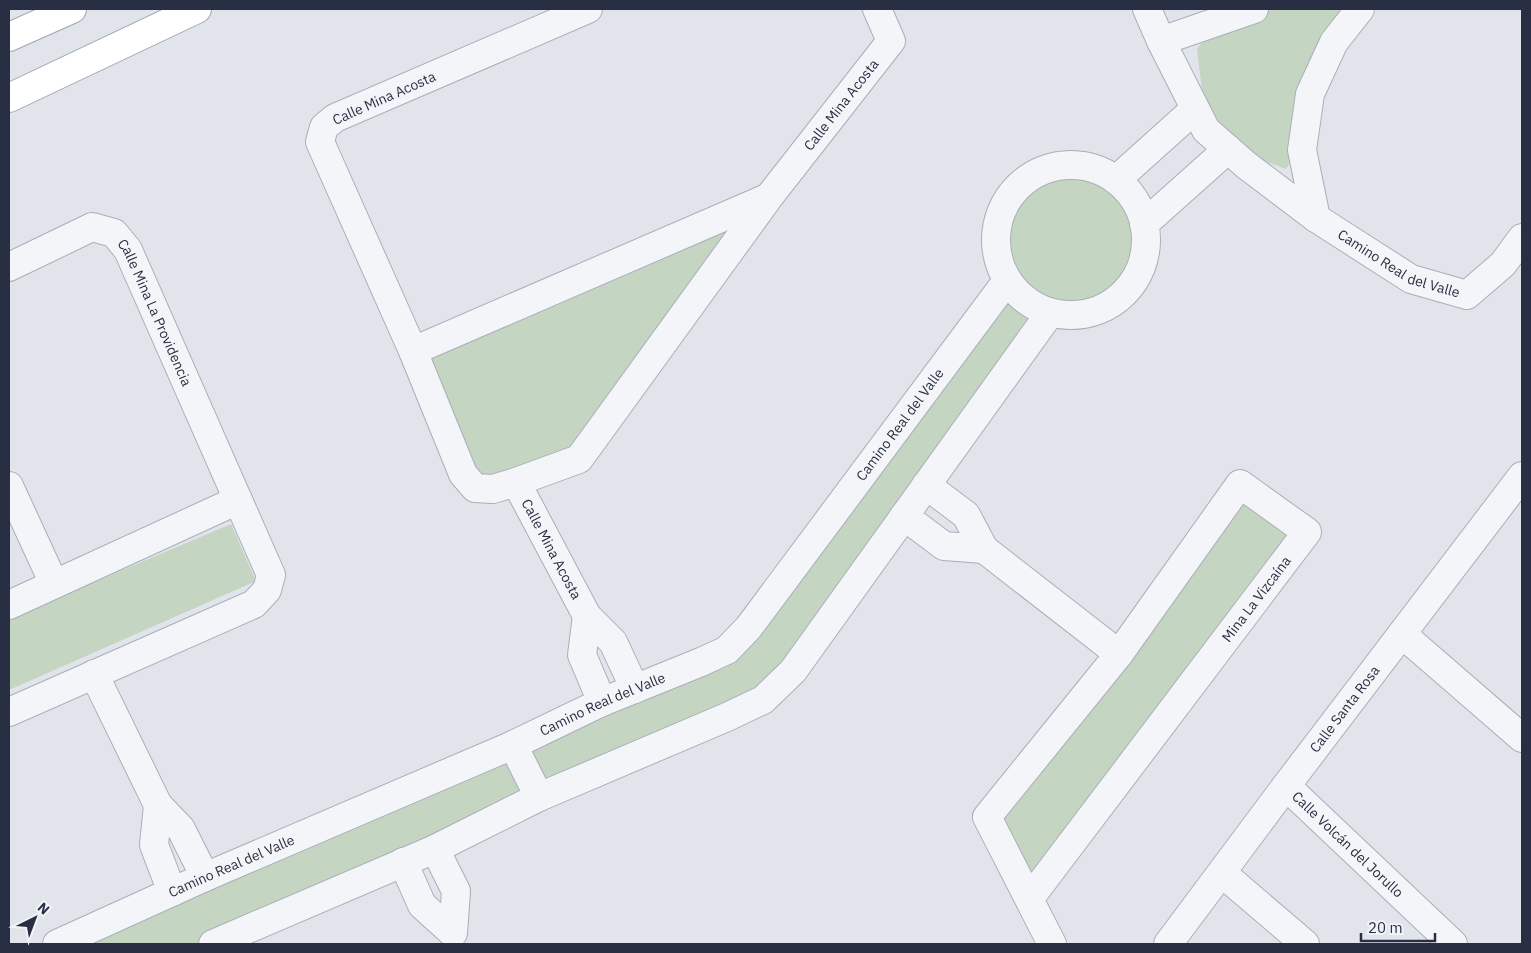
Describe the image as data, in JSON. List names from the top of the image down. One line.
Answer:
{"streets":{"street":["Calle Mina Acosta","Camino Real del Valle","Calle Mina La Providencia","Mina La Vizcaína","Calle Santa Rosa","Calle Volcán del Jorullo"]},"crossings":[["Calle Mina Acosta","Camino Real del Valle"],["Calle Santa Rosa","Calle Volcán del Jorullo"]],"scale_bar":"20 m","north":"top right"}
